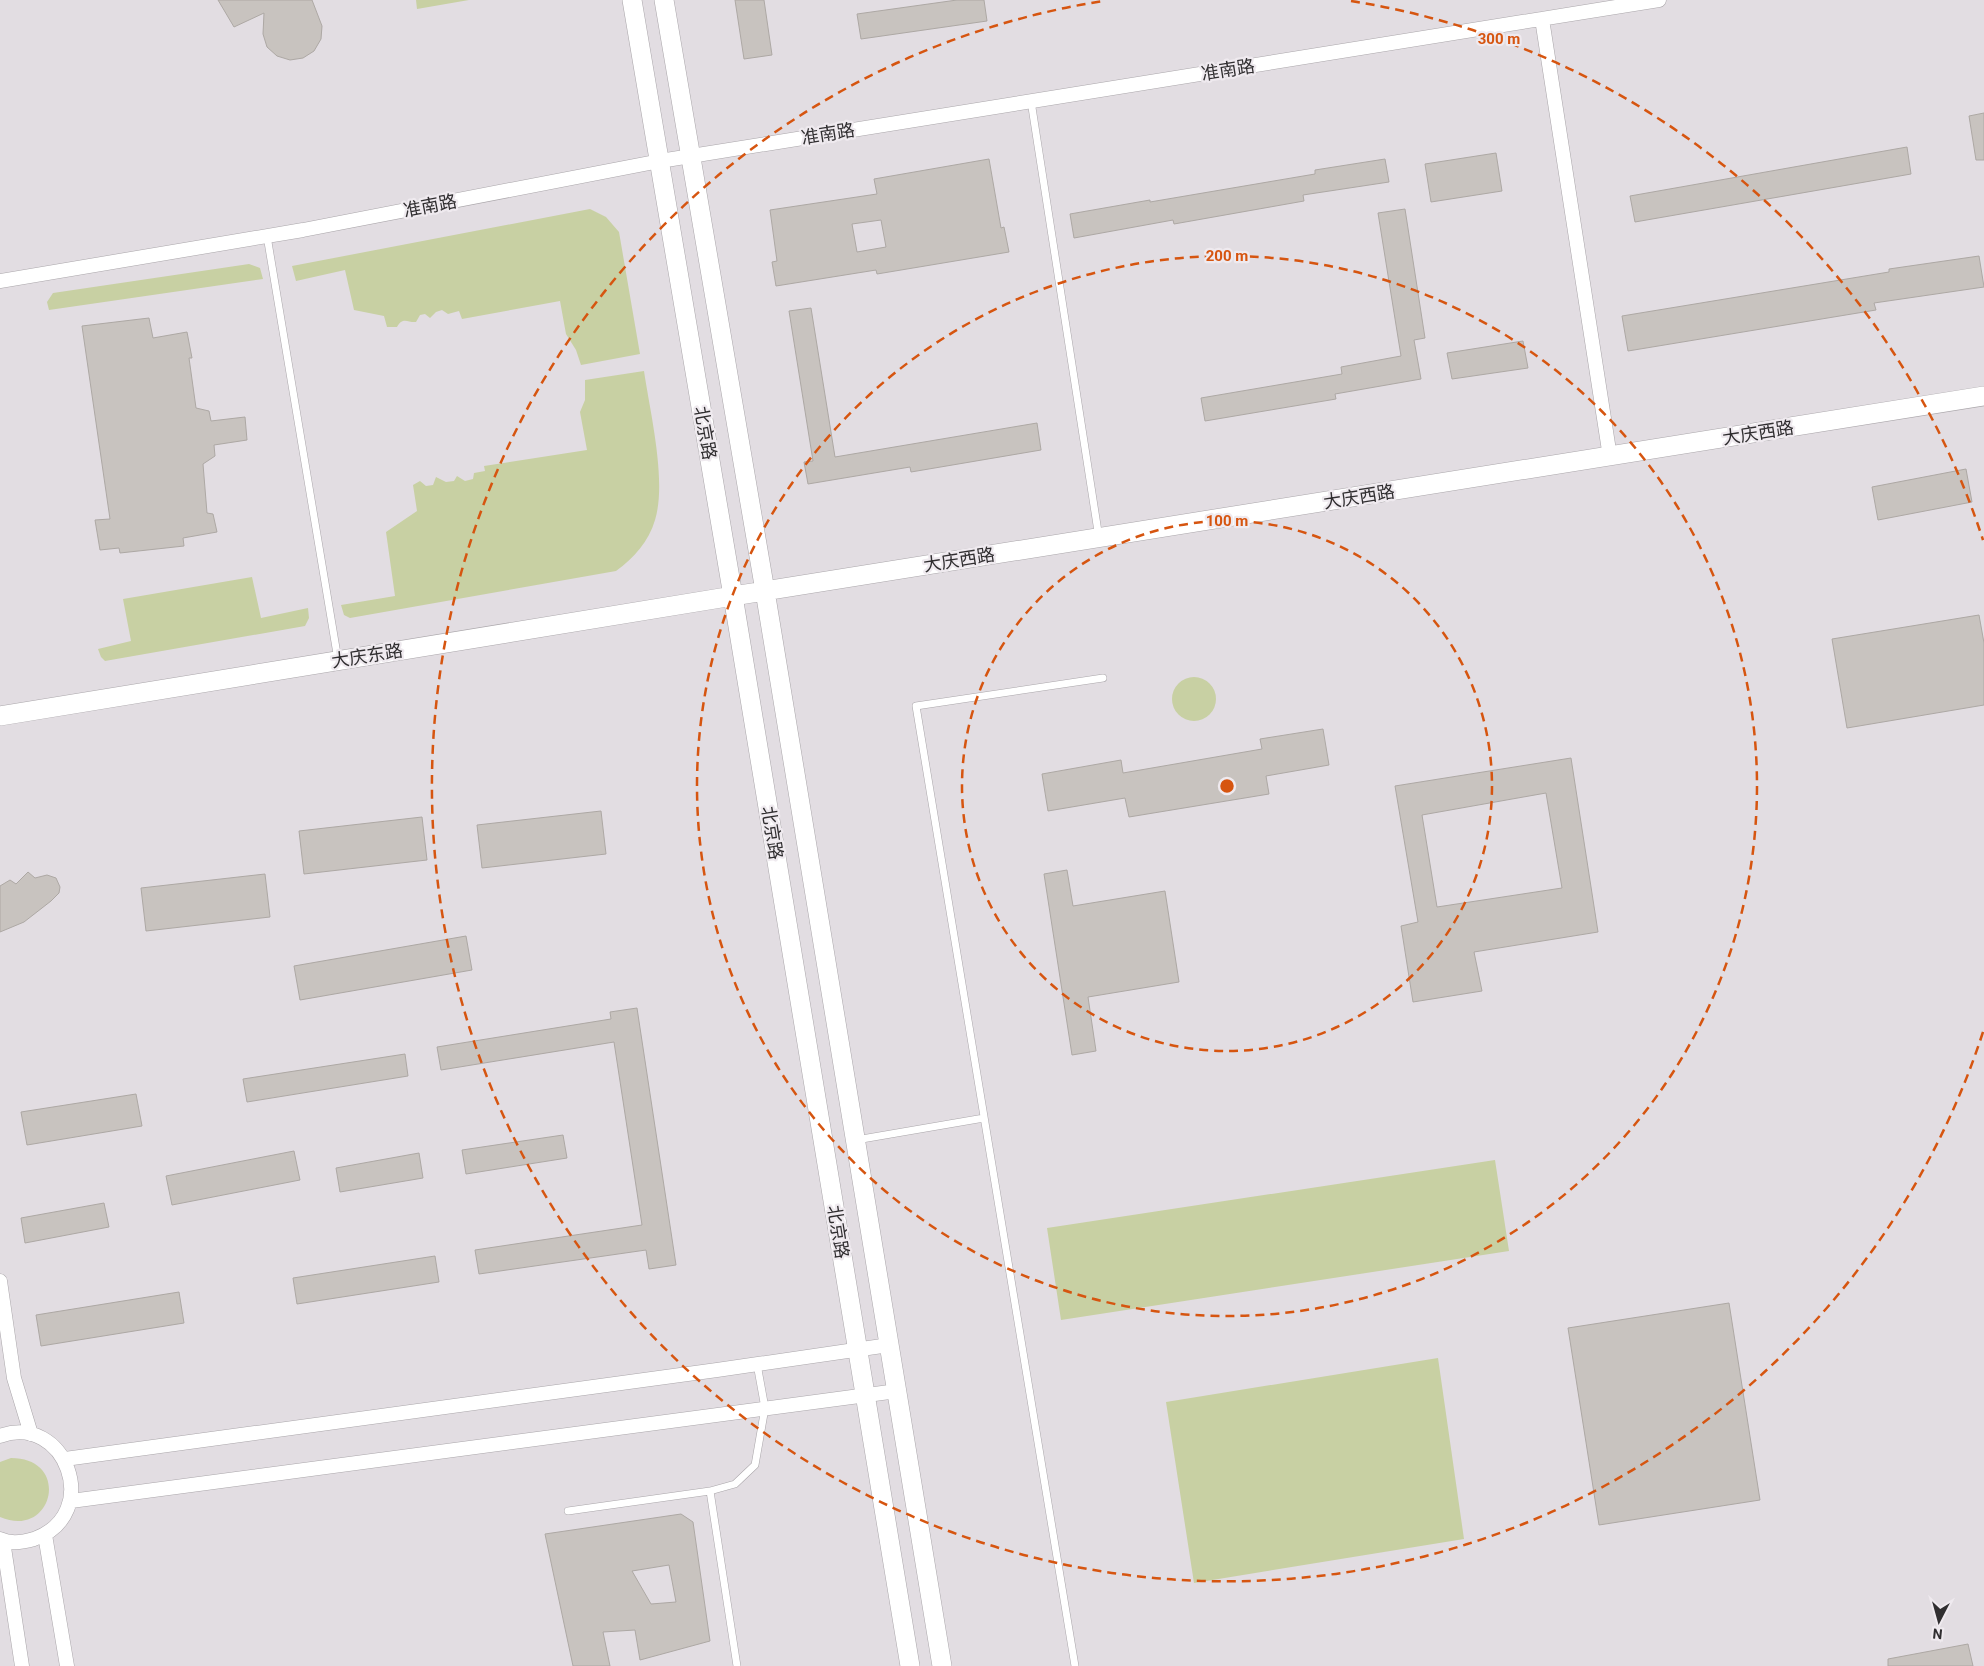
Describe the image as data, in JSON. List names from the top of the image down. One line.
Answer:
{"streets":{"main road":["北京路","大庆西路","大庆东路"],"street":["准南路"]},"crossings":[["准南路","北京路"],["北京路","大庆西路"],["北京路","大庆东路"],["大庆西路","大庆东路"]],"north":"bottom","rings":["300 m","200 m","100 m"]}
